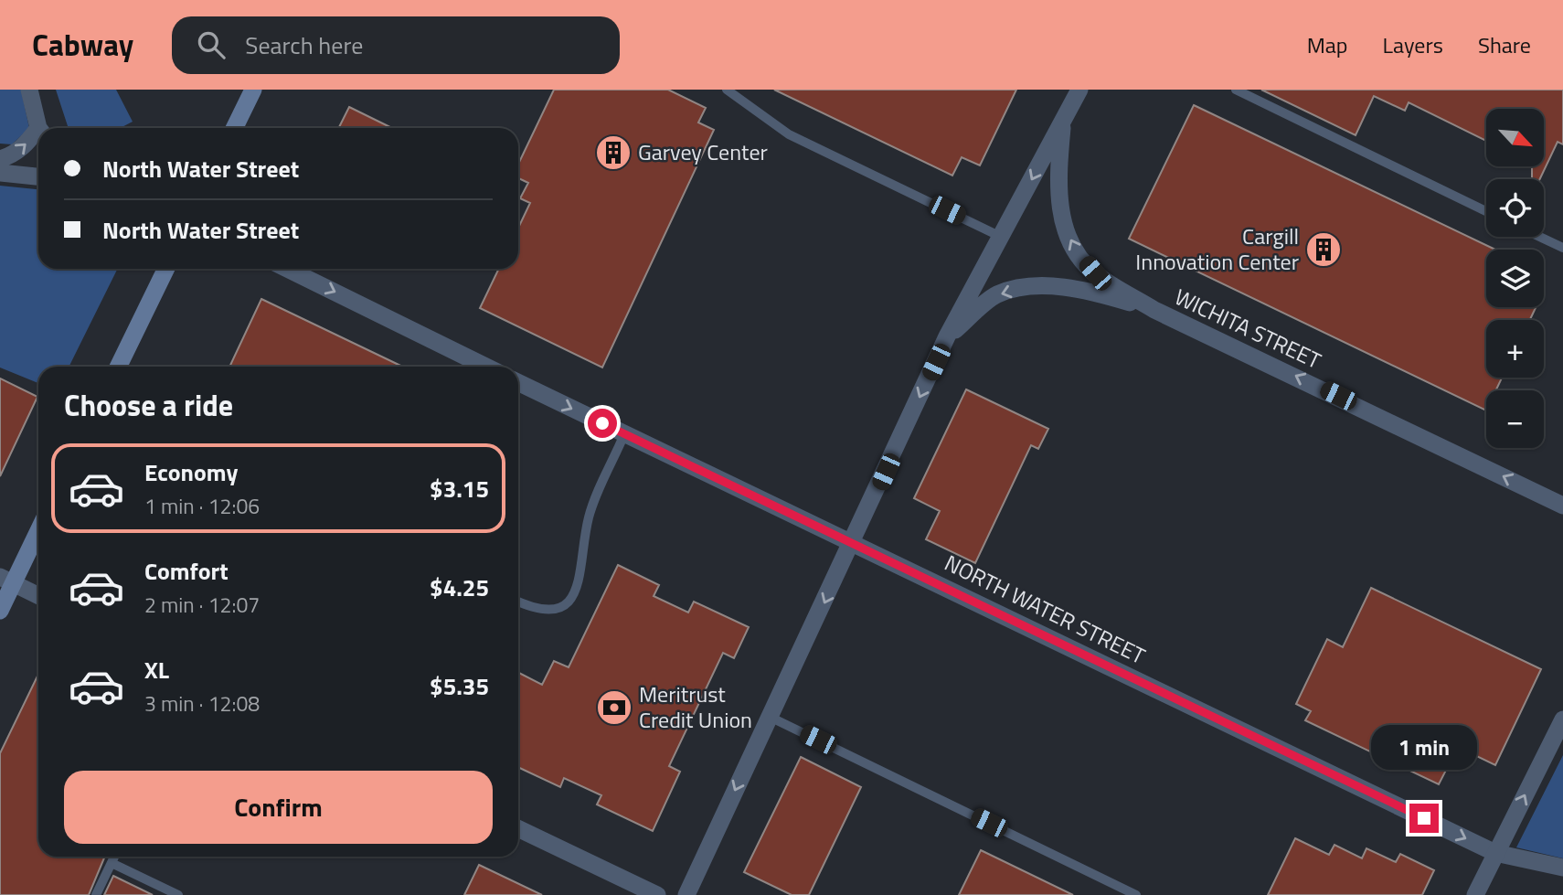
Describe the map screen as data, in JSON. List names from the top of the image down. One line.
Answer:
{"streets":{"street":["WICHITA STREET","NORTH WATER STREET"]},"one_way":["WICHITA STREET","NORTH WATER STREET"],"places":{"building":["Garvey Center","Cargill Innovation Center"],"bank":["Meritrust Credit Union"]},"north":"bottom right","page":{"header":"Cabway","search":"Search here","nav":["Map","Layers","Share"],"map_buttons":["+","−"],"banner":["North Water Street","North Water Street"],"heading":"Choose a ride","list":[{"name":"Economy","note":"1 min · 12:06","value":"$3.15"},{"name":"Comfort","note":"2 min · 12:07","value":"$4.25"},{"name":"XL","note":"3 min · 12:08","value":"$5.35"}],"bubble":"1 min","buttons":"Confirm"}}
